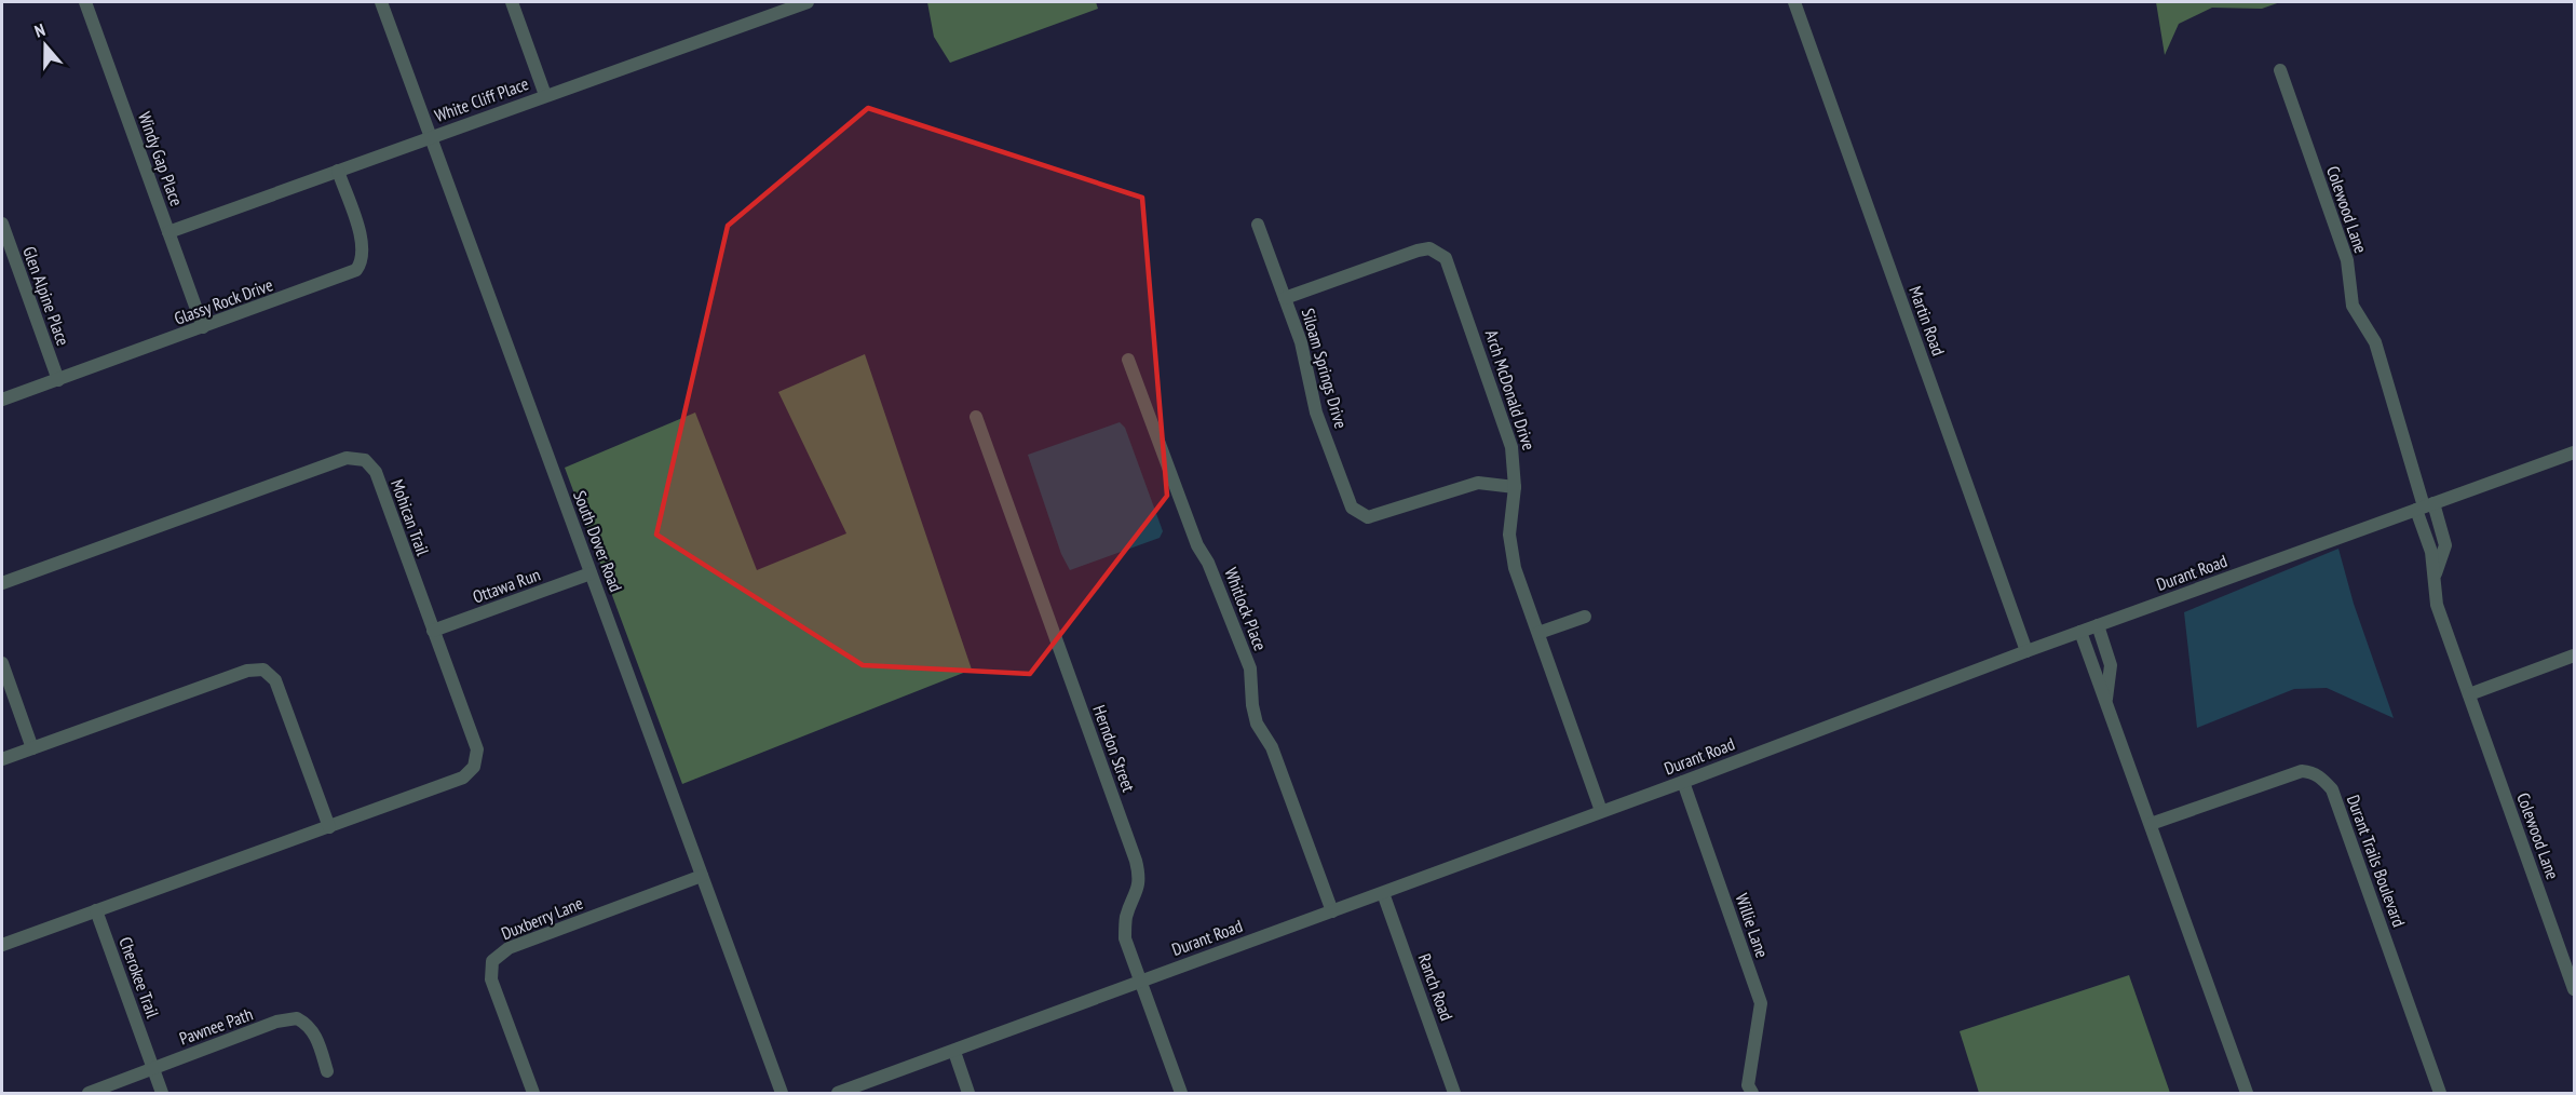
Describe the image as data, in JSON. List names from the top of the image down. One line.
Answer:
{"streets":{"street":["White Cliff Place","Windy Gap Place","Colewood Lane","Glen Alpine Place","Glassy Rock Drive","Martin Road","Siloam Springs Drive","Arch McDonald Drive","Mohican Trail","South Dover Road","Durant Road","Ottawa Run","Whitlock Place","Herndon Street","Durant Trails Boulevard","Duxberry Lane","Willie Lane","Cherokee Trail","Ranch Road","Pawnee Path"]},"crossings":[["White Cliff Place","Windy Gap Place"],["White Cliff Place","Glassy Rock Drive"],["White Cliff Place","South Dover Road"],["Windy Gap Place","Glassy Rock Drive"],["Colewood Lane","Durant Road"],["Glen Alpine Place","Glassy Rock Drive"],["Martin Road","Durant Road"],["Siloam Springs Drive","Arch McDonald Drive"],["Arch McDonald Drive","Durant Road"],["Mohican Trail","Ottawa Run"],["Mohican Trail","Cherokee Trail"],["South Dover Road","Ottawa Run"],["South Dover Road","Duxberry Lane"],["Durant Road","Whitlock Place"],["Durant Road","Herndon Street"],["Durant Road","Willie Lane"],["Durant Road","Ranch Road"],["Cherokee Trail","Pawnee Path"]],"north":"top"}
